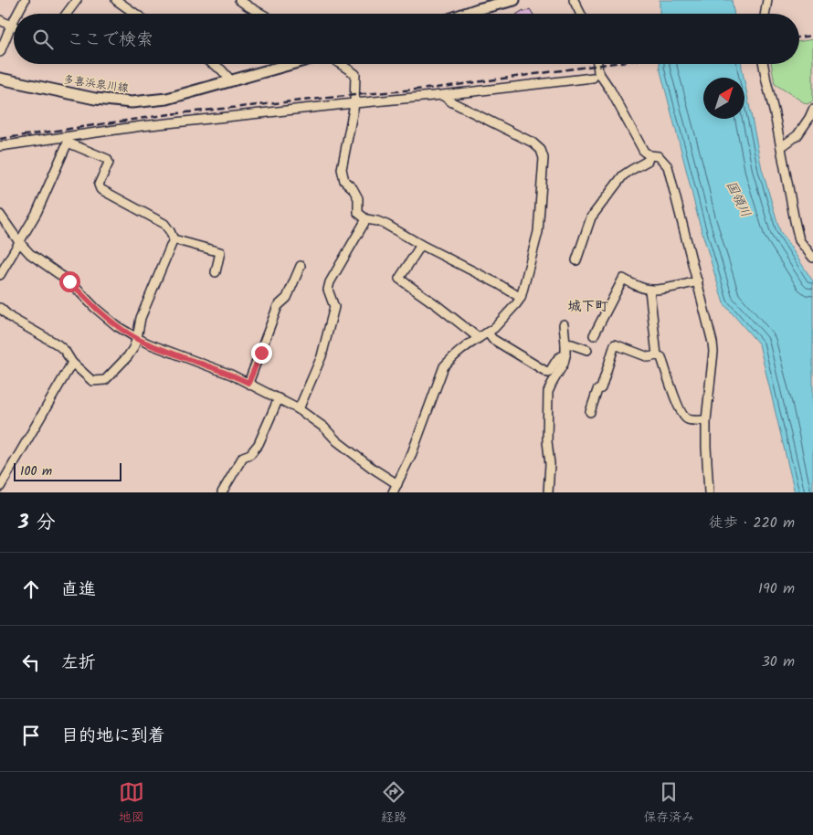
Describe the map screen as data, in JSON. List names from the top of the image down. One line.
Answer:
{"streets":{"main road":["多喜浜泉川線"]},"districts":["城下町"],"water":["国領川"],"scale_bar":"100 m","north":"top right","page":{"search":"ここで検索","scale":"100 m","heading":["3 分","徒歩 · 220 m"],"list":[["直進","190 m"],["左折","30 m"],"目的地に到着"],"nav":["地図","経路","保存済み"]}}
